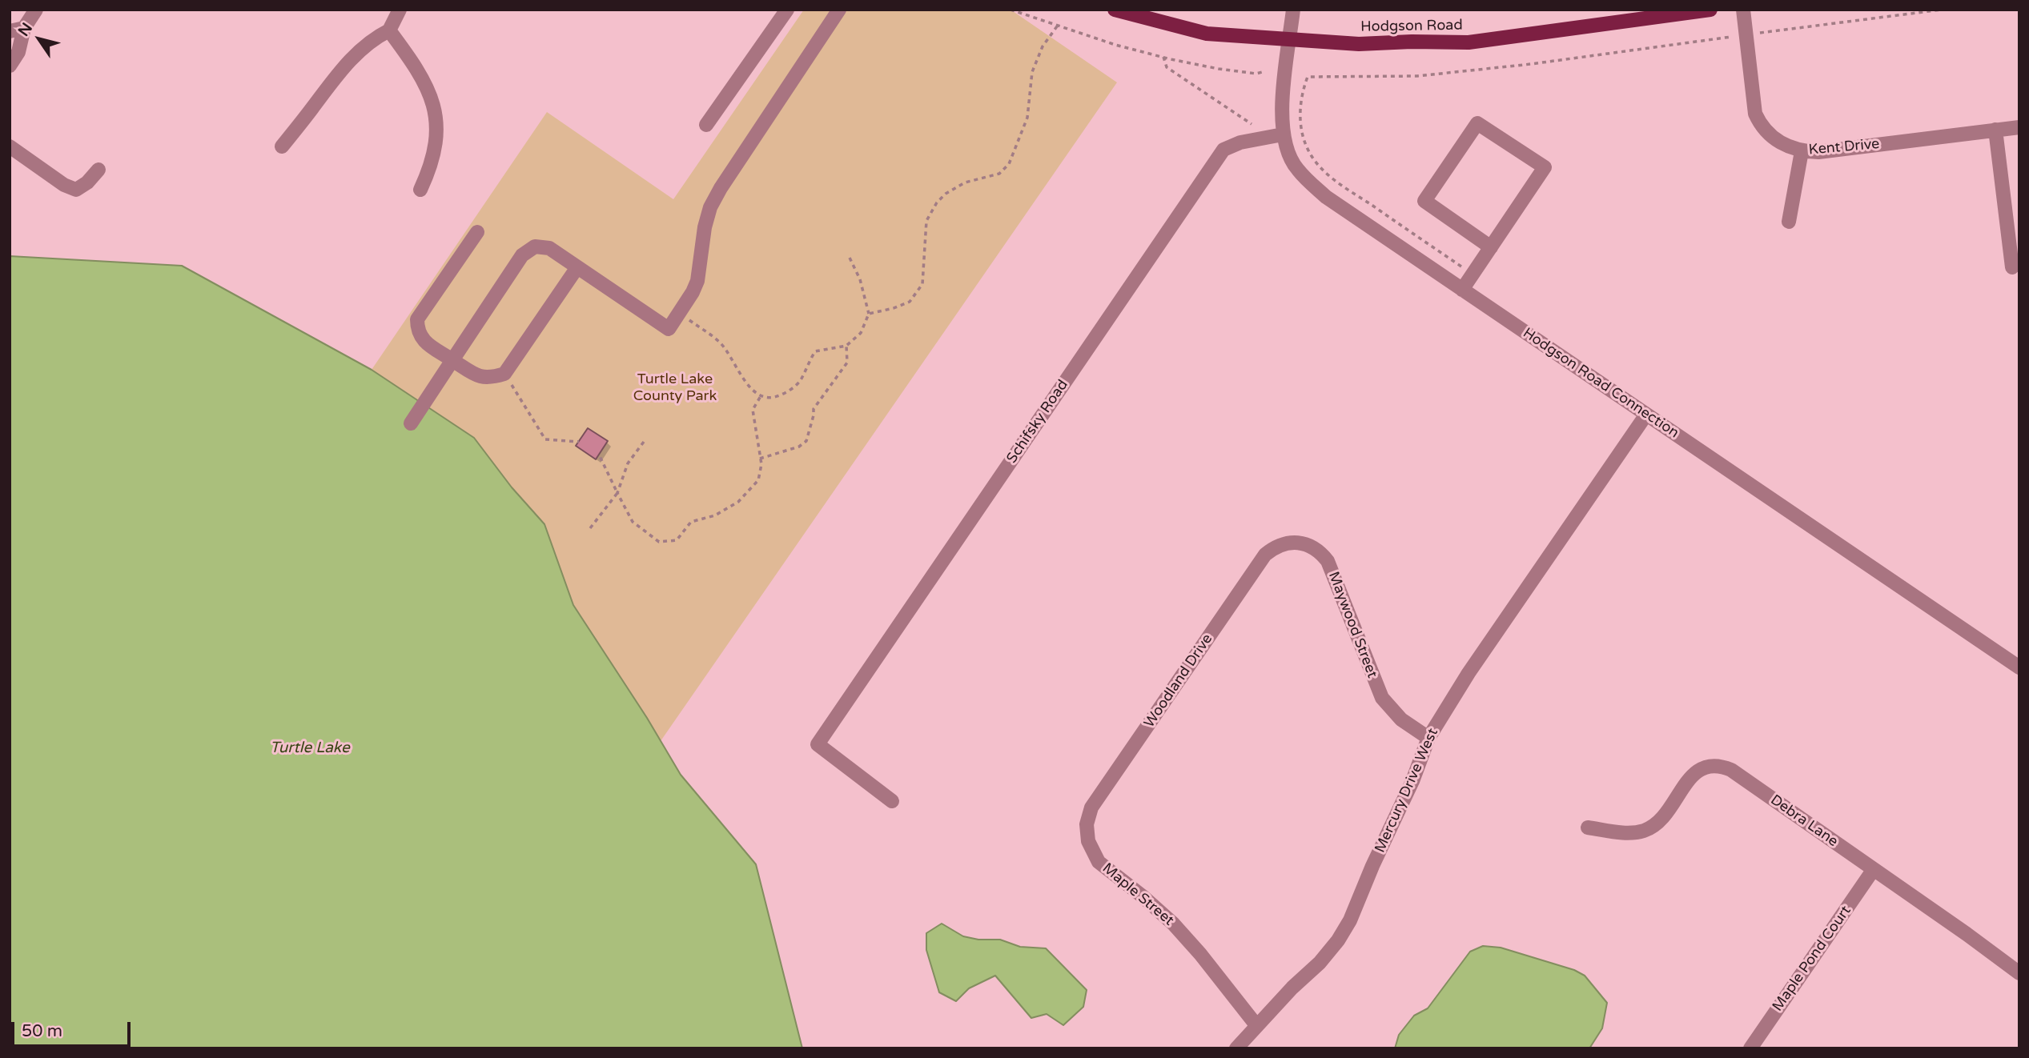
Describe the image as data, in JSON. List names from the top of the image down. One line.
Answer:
{"streets":{"main road":["Hodgson Road"],"street":["Kent Drive","Hodgson Road Connection","Schifsky Road","Maywood Street","Woodland Drive","Mercury Drive West","Debra Lane","Maple Street","Maple Pond Court"]},"crossings":[["Hodgson Road","Hodgson Road Connection"],["Hodgson Road Connection","Schifsky Road"],["Hodgson Road Connection","Mercury Drive West"],["Maywood Street","Woodland Drive"],["Maywood Street","Mercury Drive West"],["Woodland Drive","Maple Street"],["Mercury Drive West","Maple Street"],["Debra Lane","Maple Pond Court"]],"water":["Turtle Lake"],"parks":["Turtle Lake County Park"],"scale_bar":"50 m","north":"top left"}
